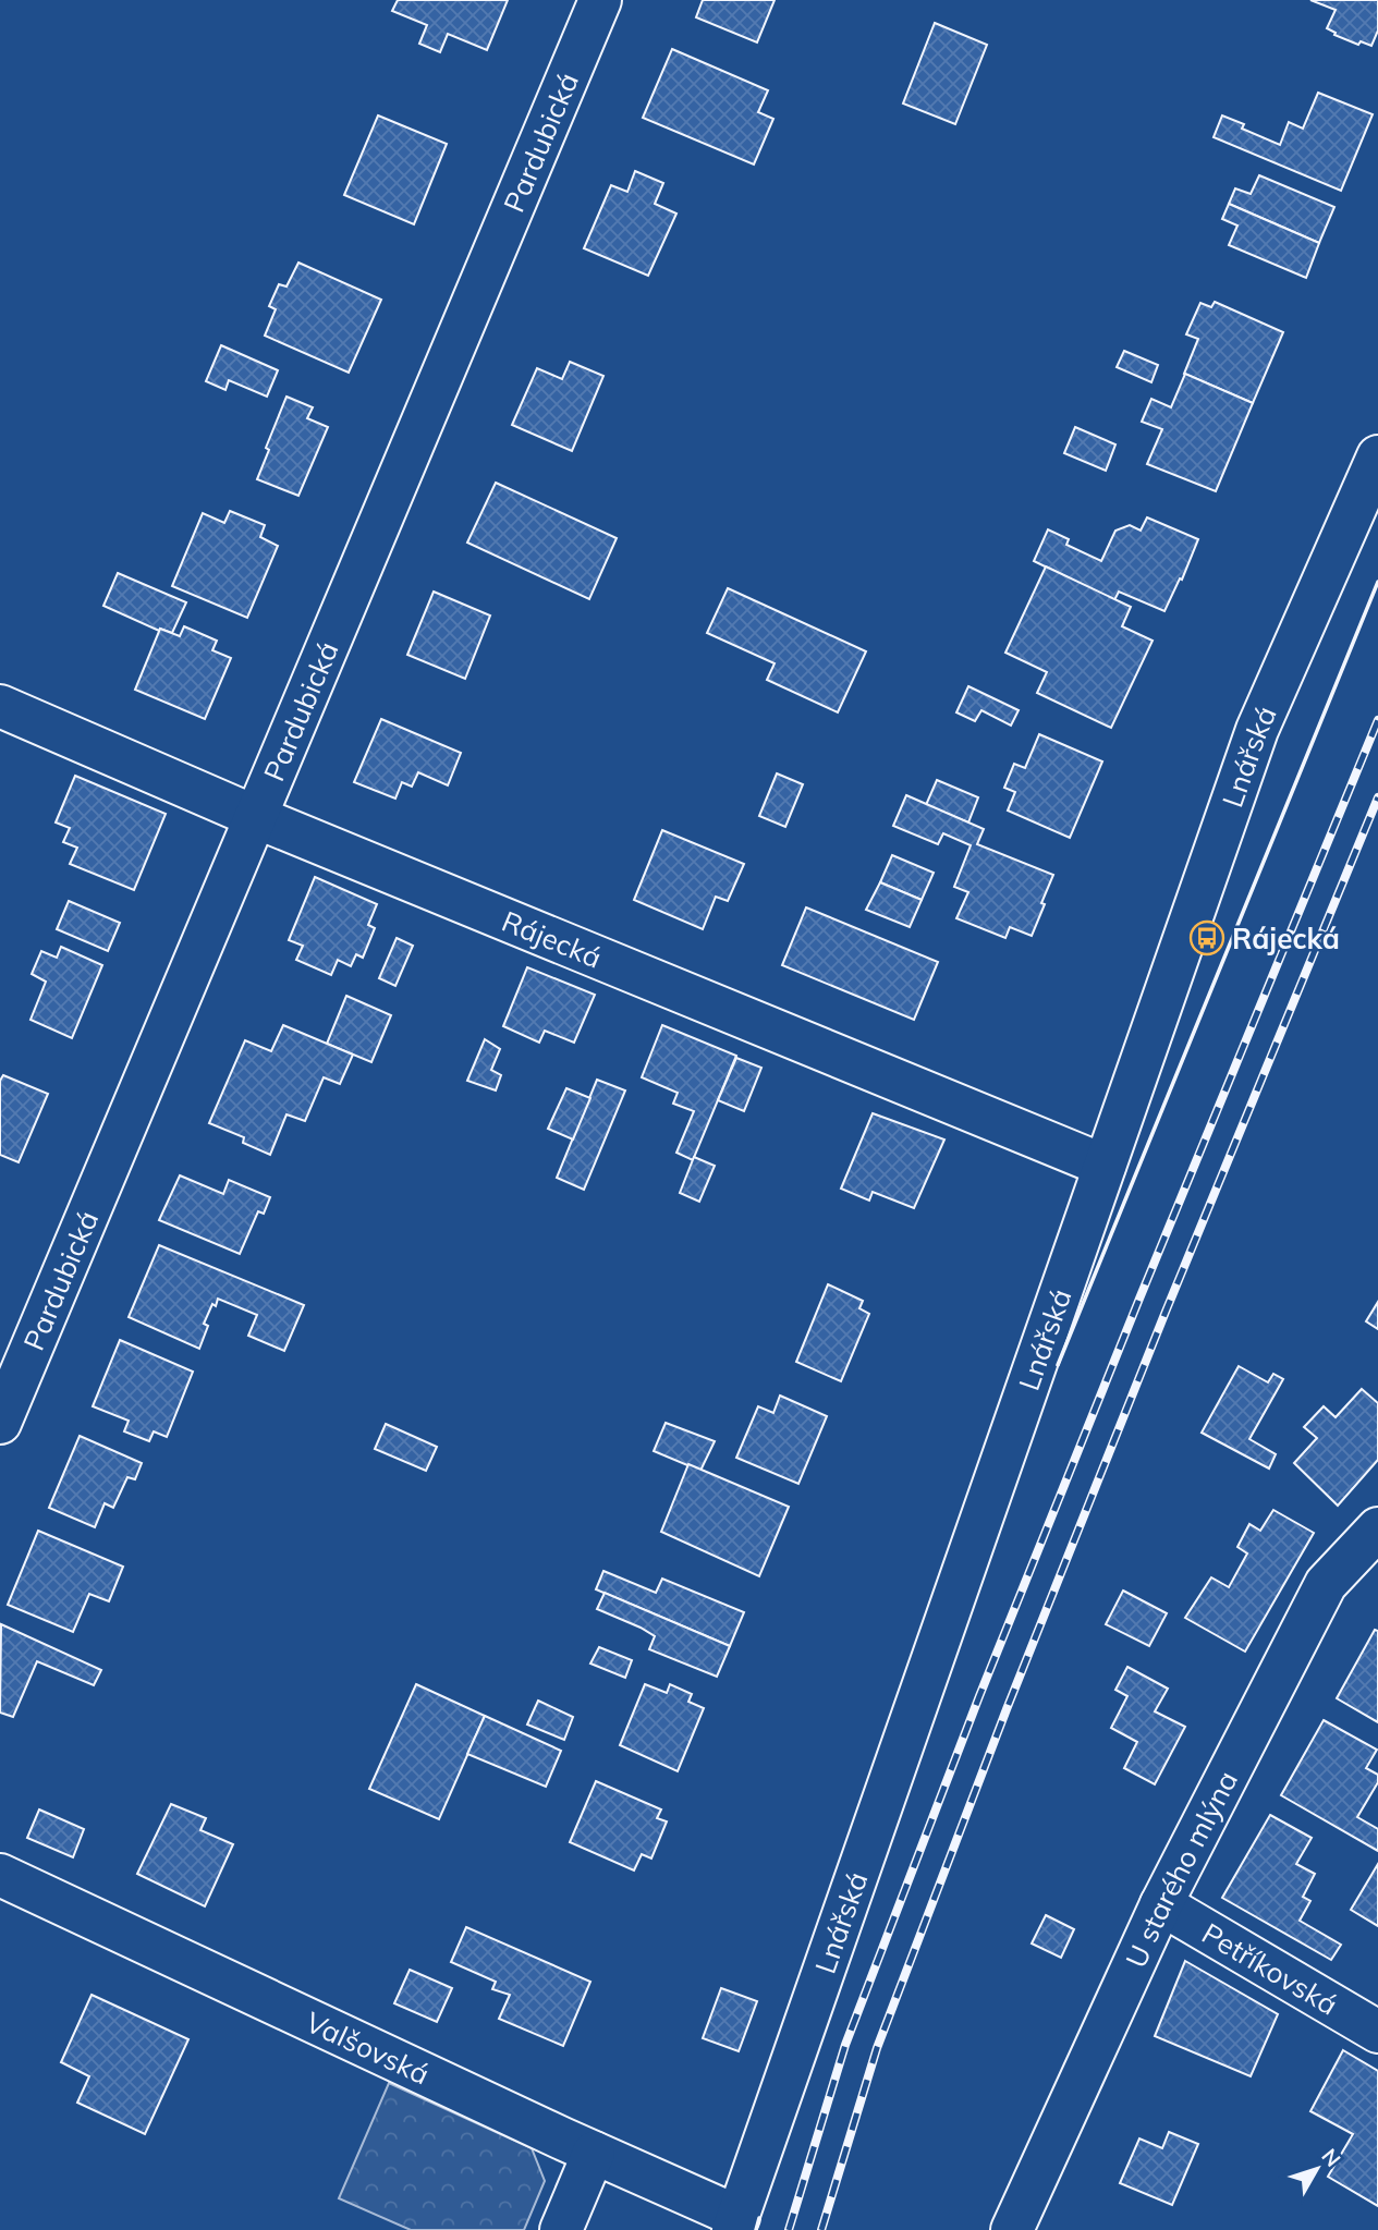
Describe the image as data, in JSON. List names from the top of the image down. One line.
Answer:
{"streets":{"street":["Pardubická","Lnářská","Rájecká","U starého mlýna","Petříkovská","Valšovská"]},"crossings":[["Pardubická","Rájecká"],["Lnářská","Rájecká"],["Lnářská","Valšovská"],["U starého mlýna","Petříkovská"]],"places":{"bus stop":["Rájecká"]},"north":"top right"}
